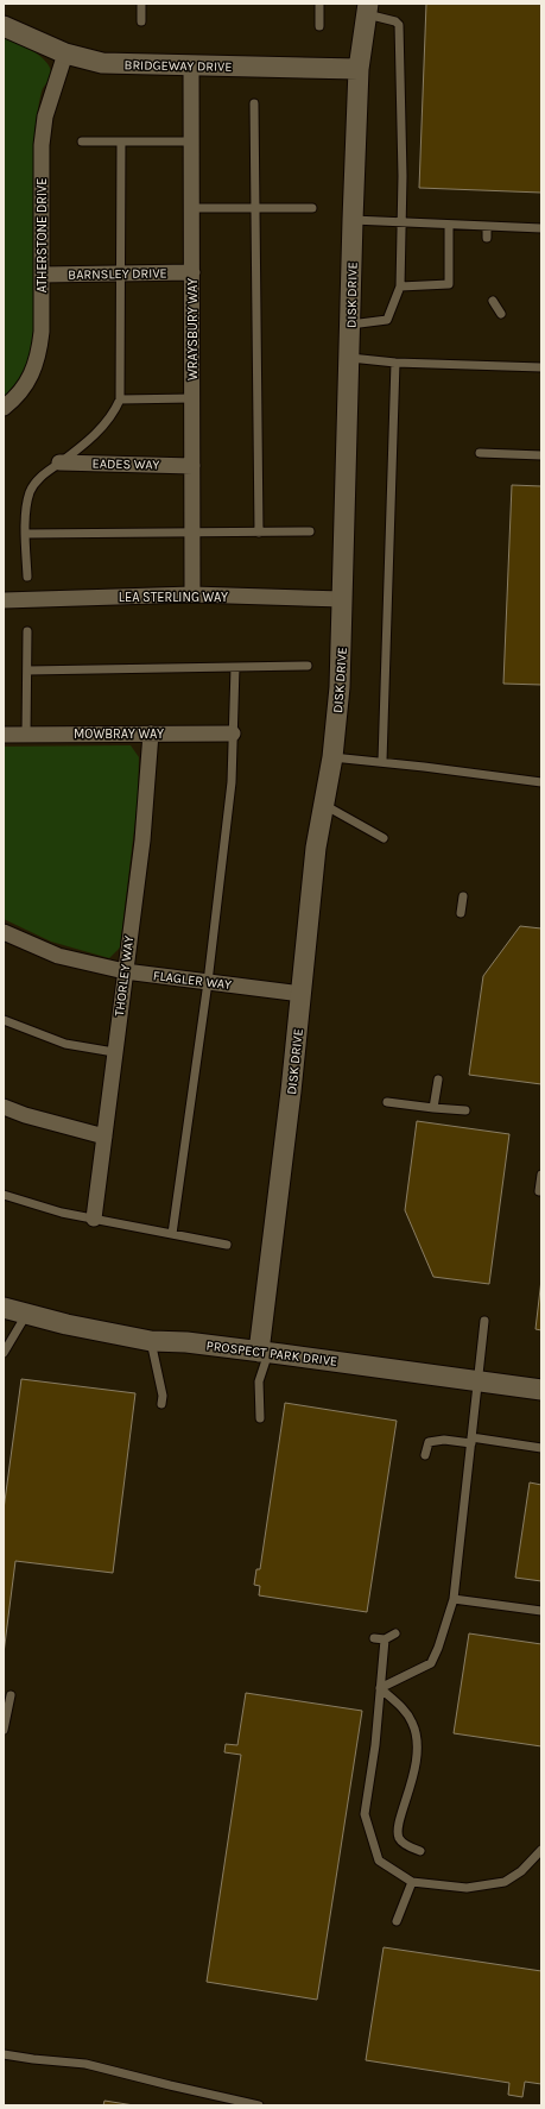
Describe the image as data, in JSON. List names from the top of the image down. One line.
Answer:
{"streets":{"street":["BRIDGEWAY DRIVE","ATHERSTONE DRIVE","BARNSLEY DRIVE","DISK DRIVE","WRAYSBURY WAY","EADES WAY","LEA STERLING WAY","MOWBRAY WAY","THORLEY WAY","FLAGLER WAY","PROSPECT PARK DRIVE"]},"crossings":[["BRIDGEWAY DRIVE","ATHERSTONE DRIVE"],["BRIDGEWAY DRIVE","DISK DRIVE"],["BRIDGEWAY DRIVE","WRAYSBURY WAY"],["ATHERSTONE DRIVE","BARNSLEY DRIVE"],["BARNSLEY DRIVE","WRAYSBURY WAY"],["DISK DRIVE","LEA STERLING WAY"],["DISK DRIVE","FLAGLER WAY"],["DISK DRIVE","PROSPECT PARK DRIVE"],["WRAYSBURY WAY","EADES WAY"],["WRAYSBURY WAY","LEA STERLING WAY"],["MOWBRAY WAY","THORLEY WAY"],["THORLEY WAY","FLAGLER WAY"]]}
